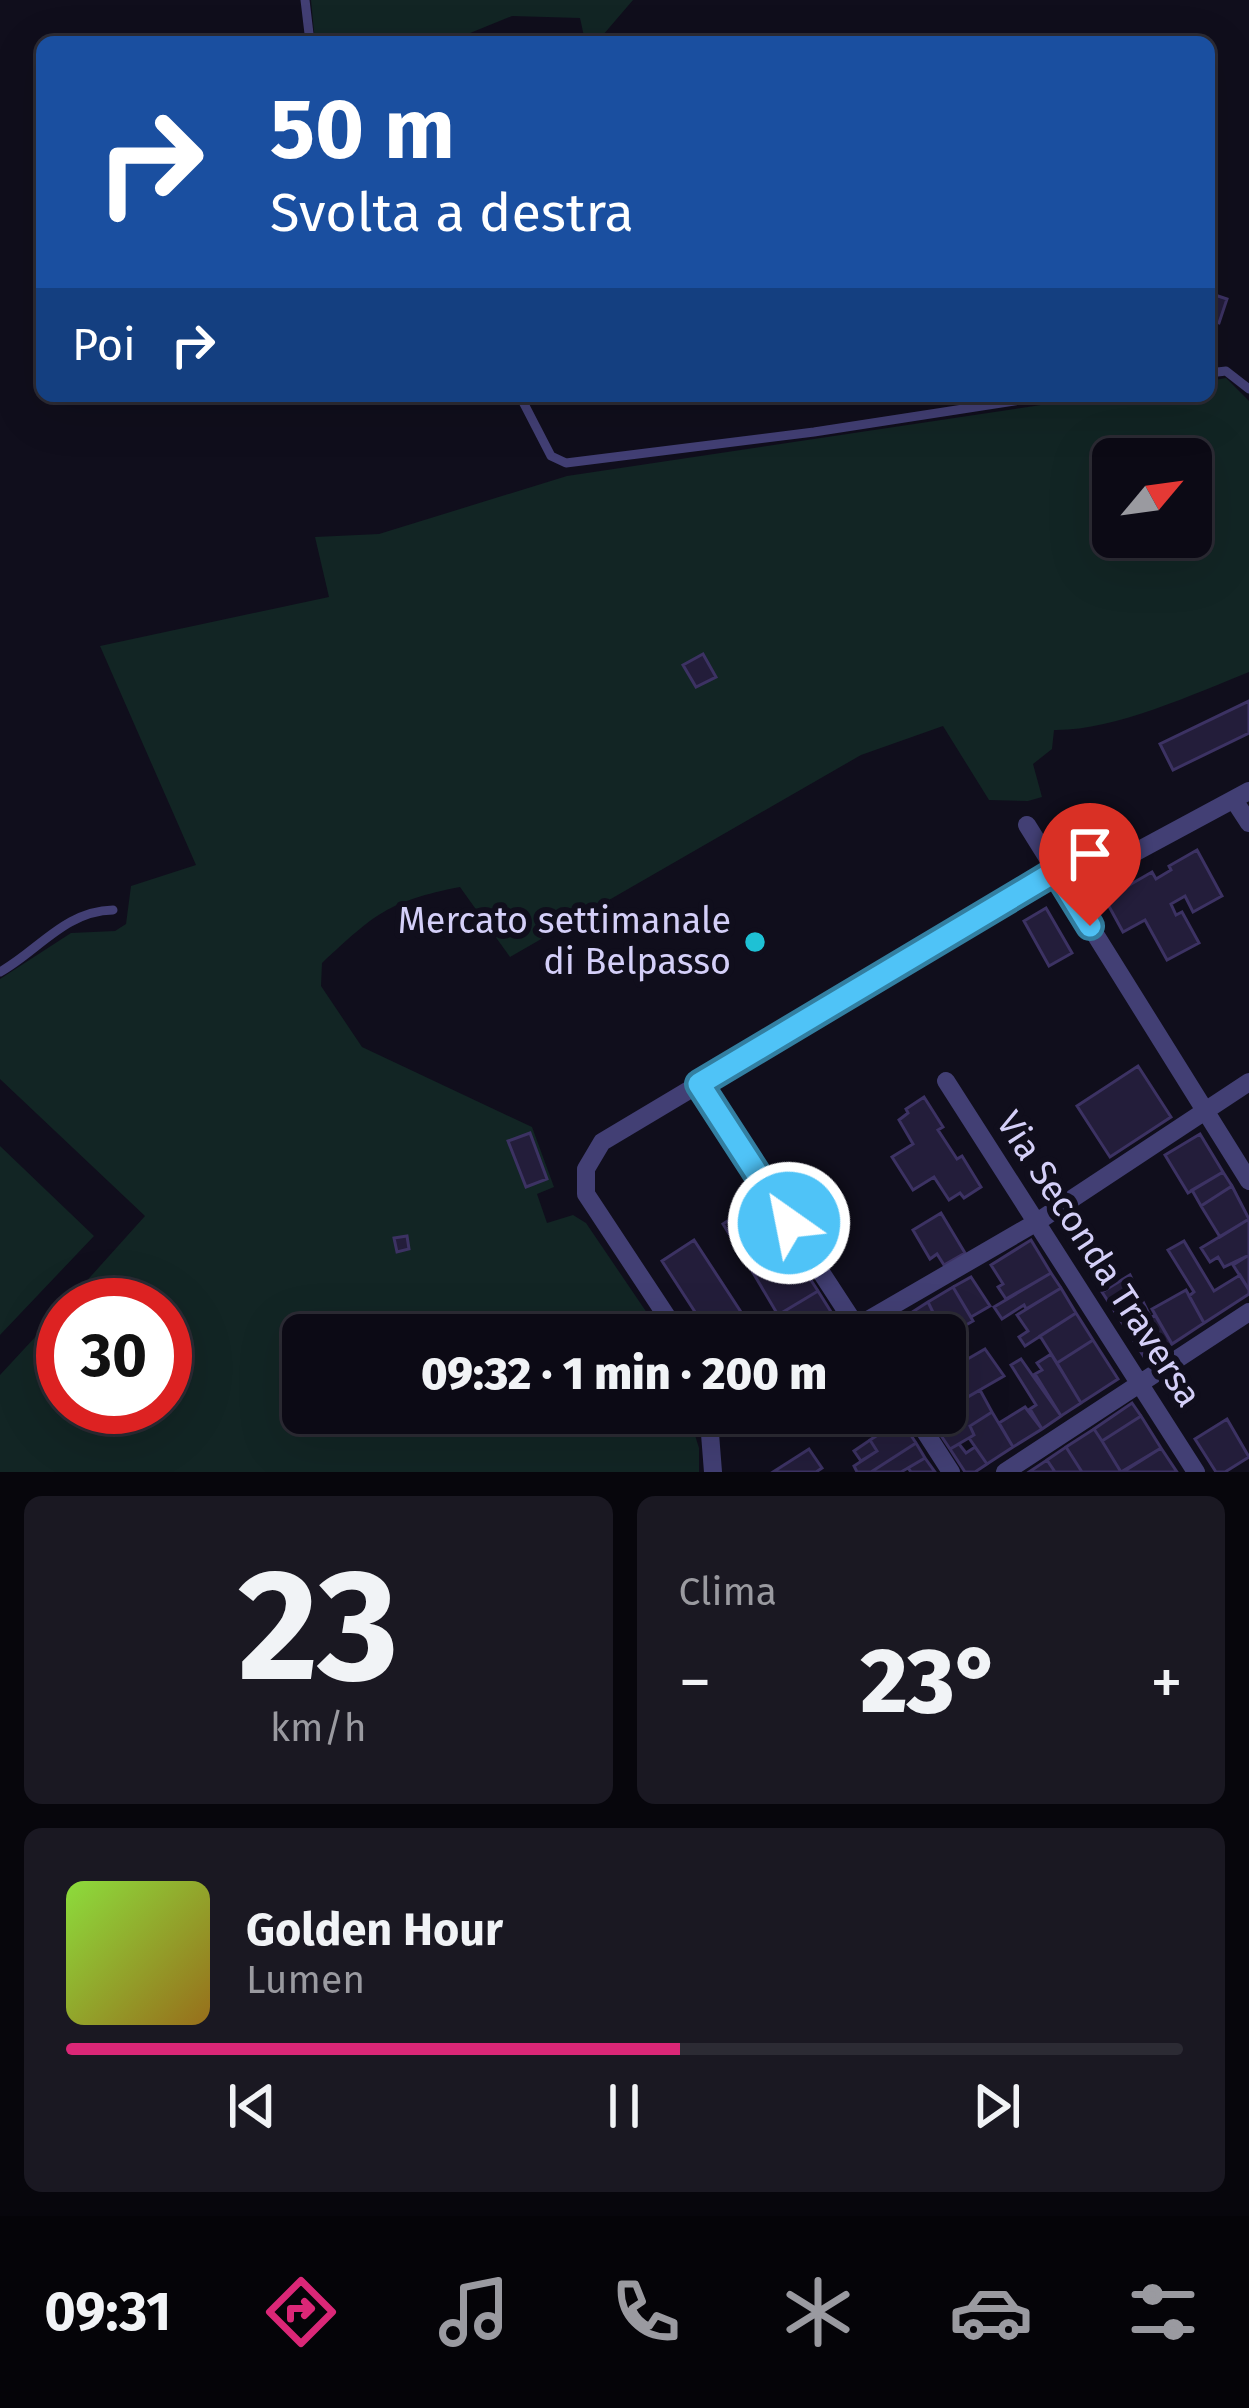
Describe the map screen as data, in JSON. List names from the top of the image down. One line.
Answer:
{"streets":{"street":["Via Seconda Traversa"]},"places":["Mercato settimanale di Belpasso"],"north":"top right","page":{"turn":["50 m","Svolta a destra"],"then":"Poi","limit":"30","trip":"09:32 · 1 min · 200 m","tile":[["23","km/h"],"Clima"],"heat":["−","23°","+"],"song":["Golden Hour","Lumen"],"tabs":"09:31"}}
